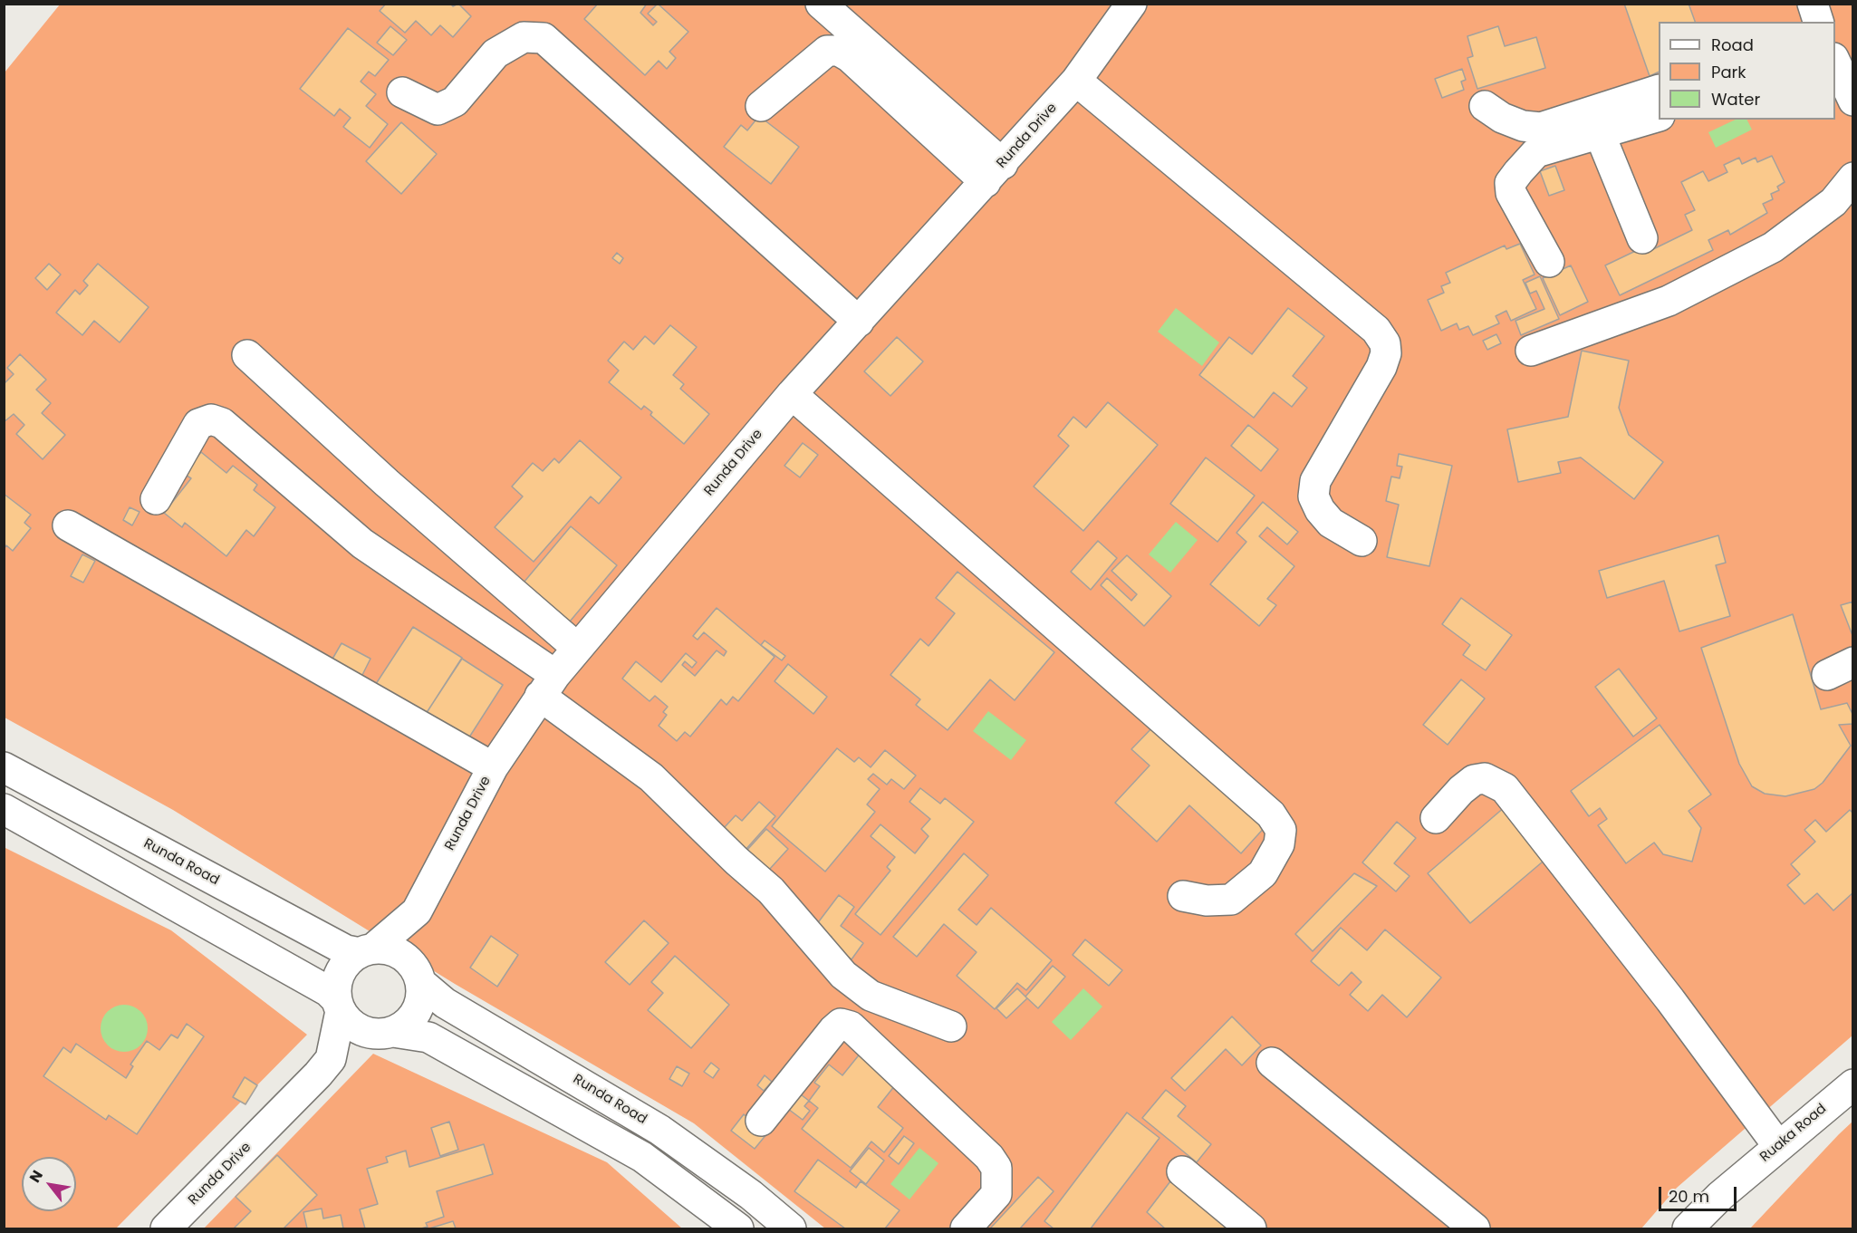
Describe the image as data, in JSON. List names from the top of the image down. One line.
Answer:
{"streets":{"street":["Runda Drive","Runda Road","Ruaka Road"]},"crossings":[["Runda Drive","Runda Road"]],"legend":["Road","Park","Water"],"scale_bar":"20 m","north":"top left"}
